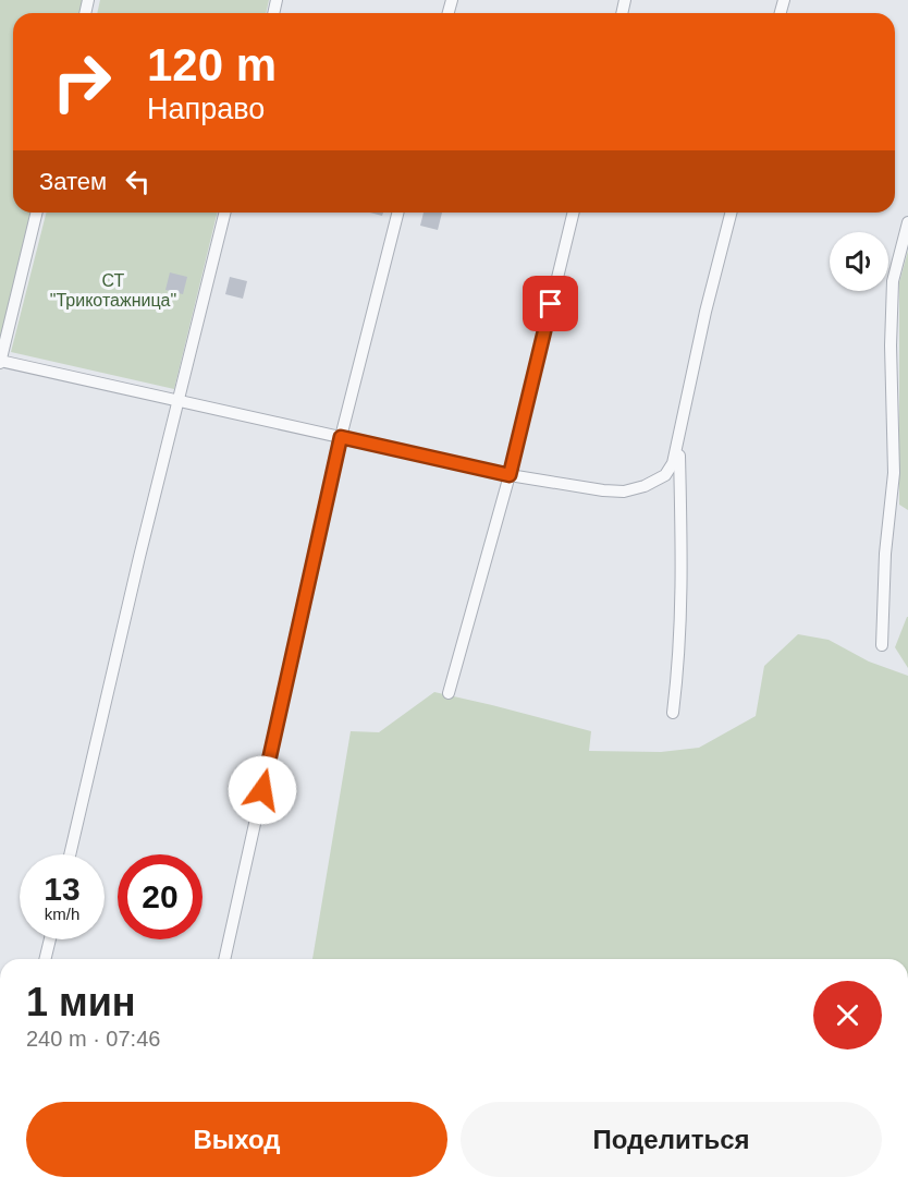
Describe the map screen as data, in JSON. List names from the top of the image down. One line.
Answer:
{"parks":["СТ \"Трикотажница\""],"page":{"turn":["120 m","Направо"],"then":"Затем","speed":"13 km/h","limit":"20","heading":["1 мин","240 m · 07:46"],"buttons":["Выход","Поделиться"]}}
